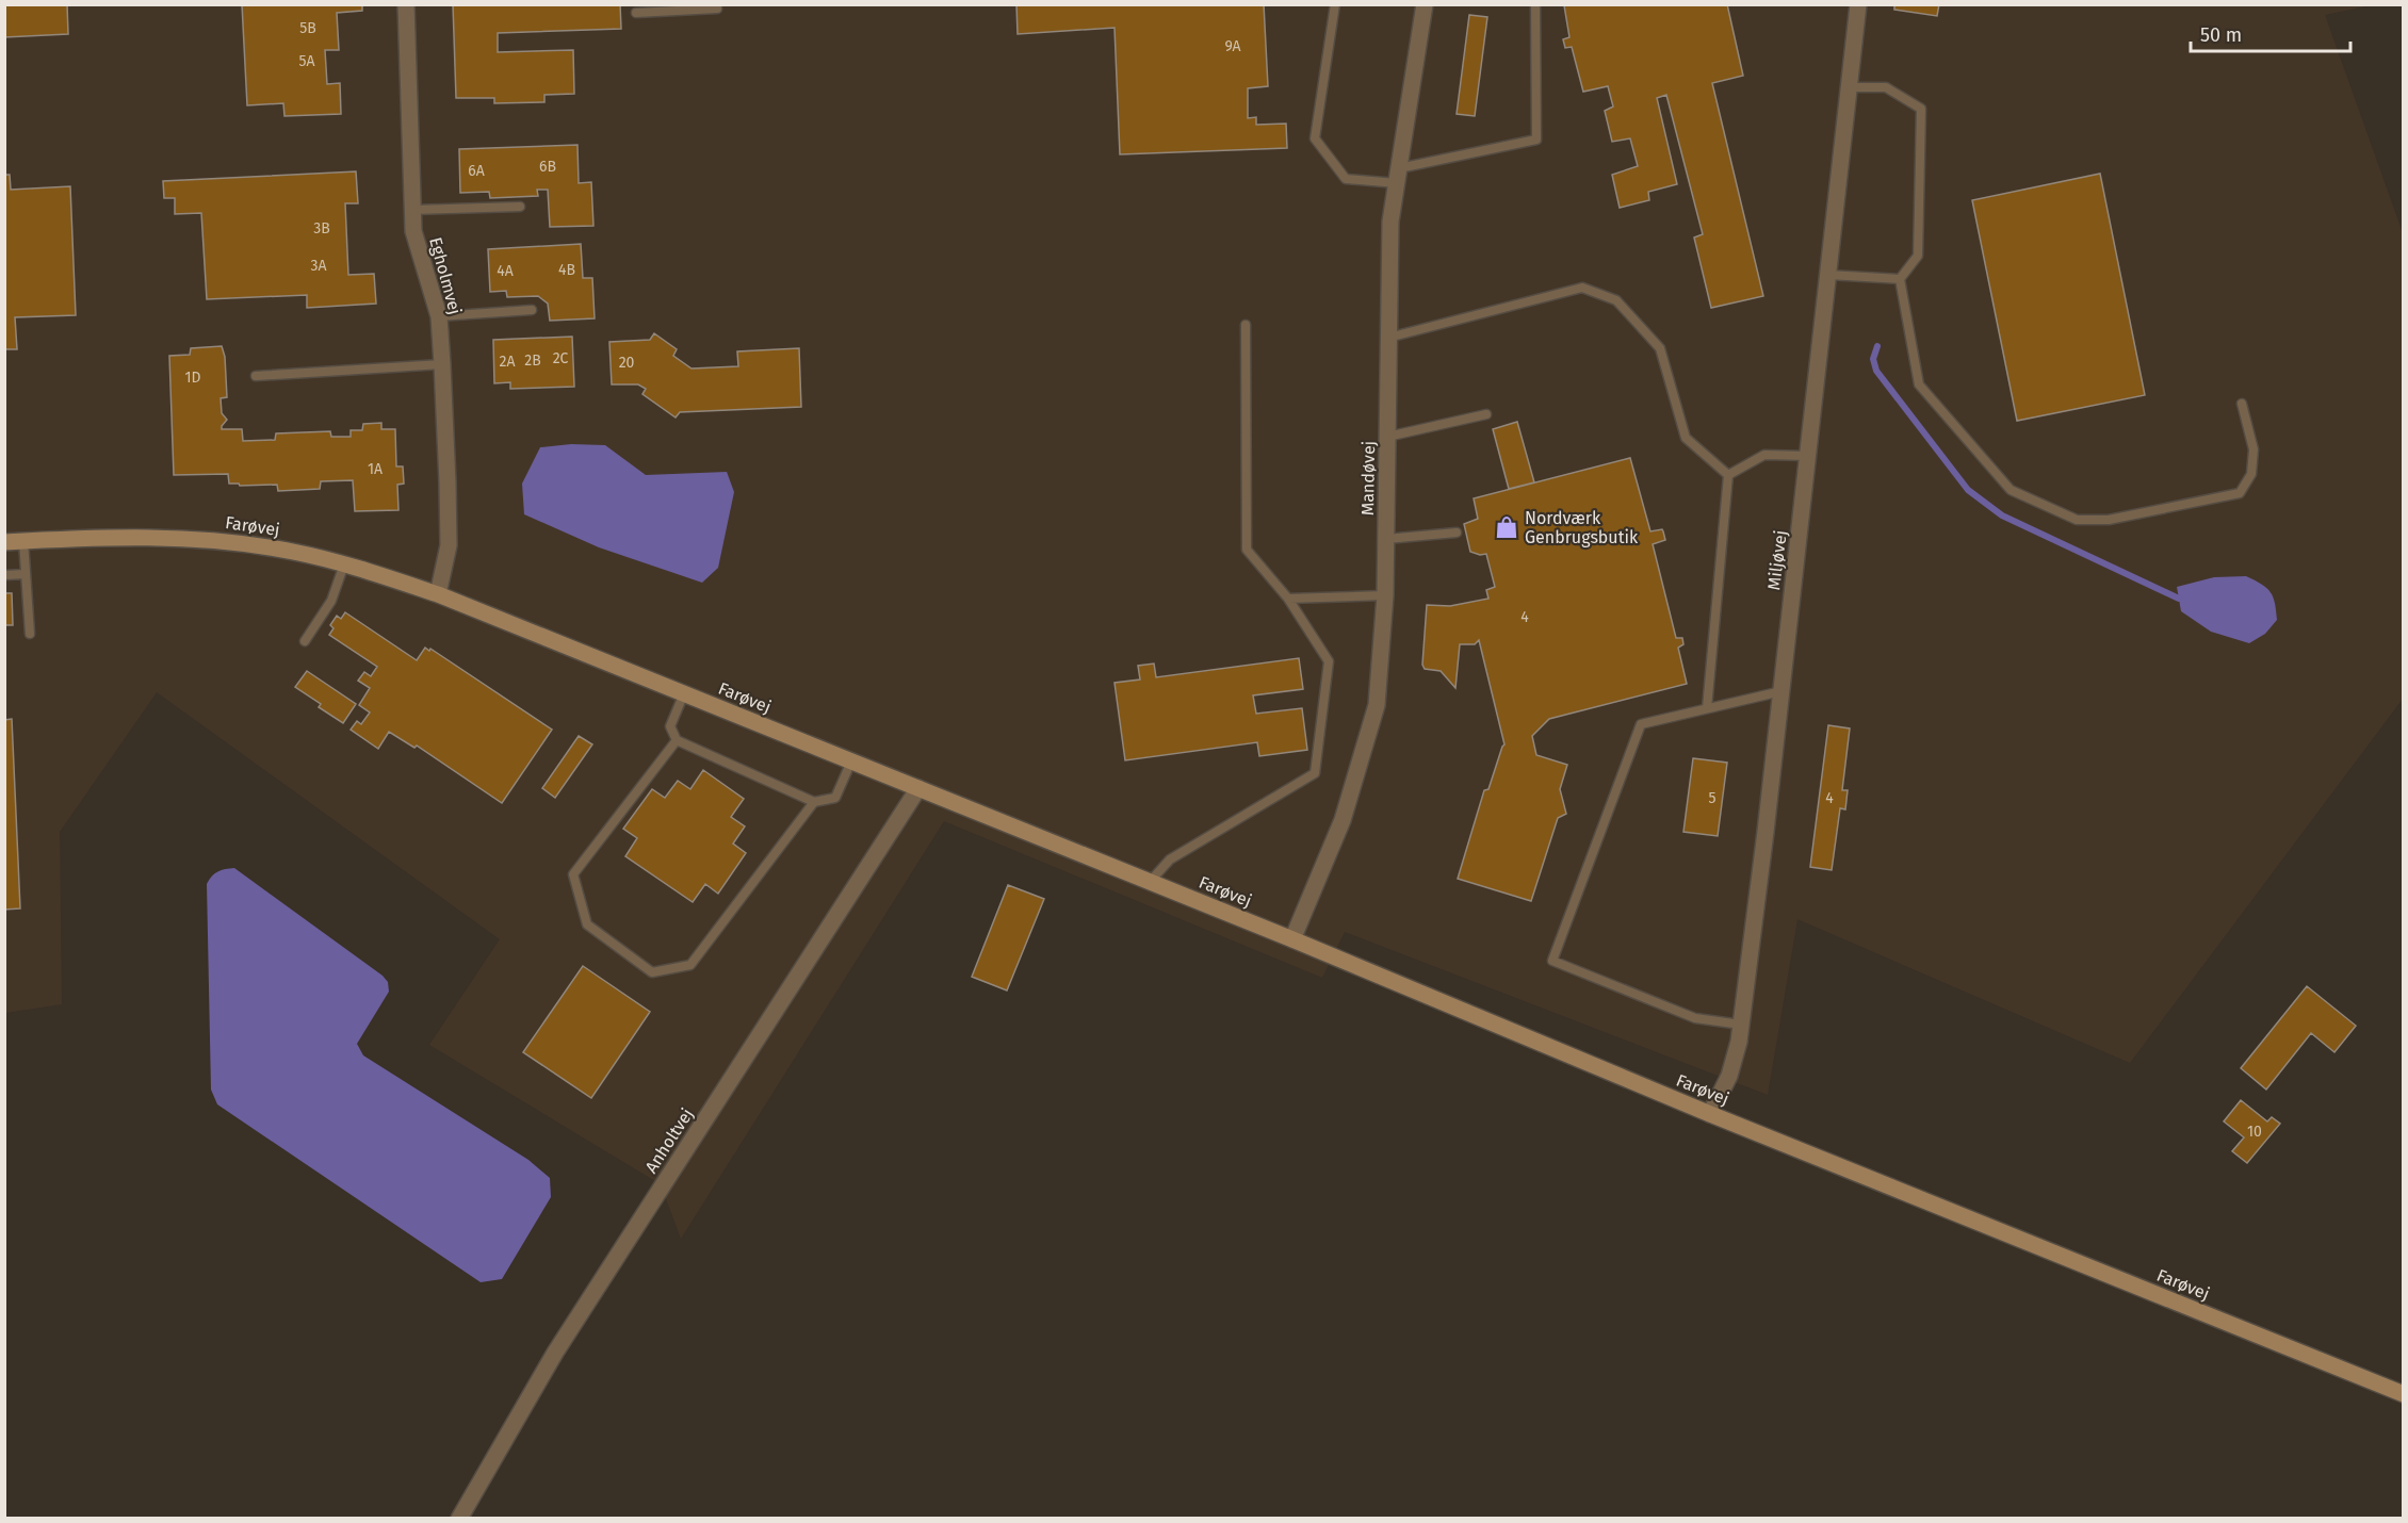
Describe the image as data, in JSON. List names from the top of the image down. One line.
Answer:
{"streets":{"street":["Egholmvej","Mandøvej","Farøvej","Miljøvej","Anholtvej"]},"crossings":[["Egholmvej","Farøvej"],["Mandøvej","Farøvej"],["Farøvej","Miljøvej"],["Farøvej","Anholtvej"]],"places":{"shop":["Nordværk Genbrugsbutik"]},"house_numbers":["5B","9A","5A","6B","6A","3B","3A","4B","4A","2C","2B","2A","20","1D","1A","4","5","4","10"],"scale_bar":"50 m"}
